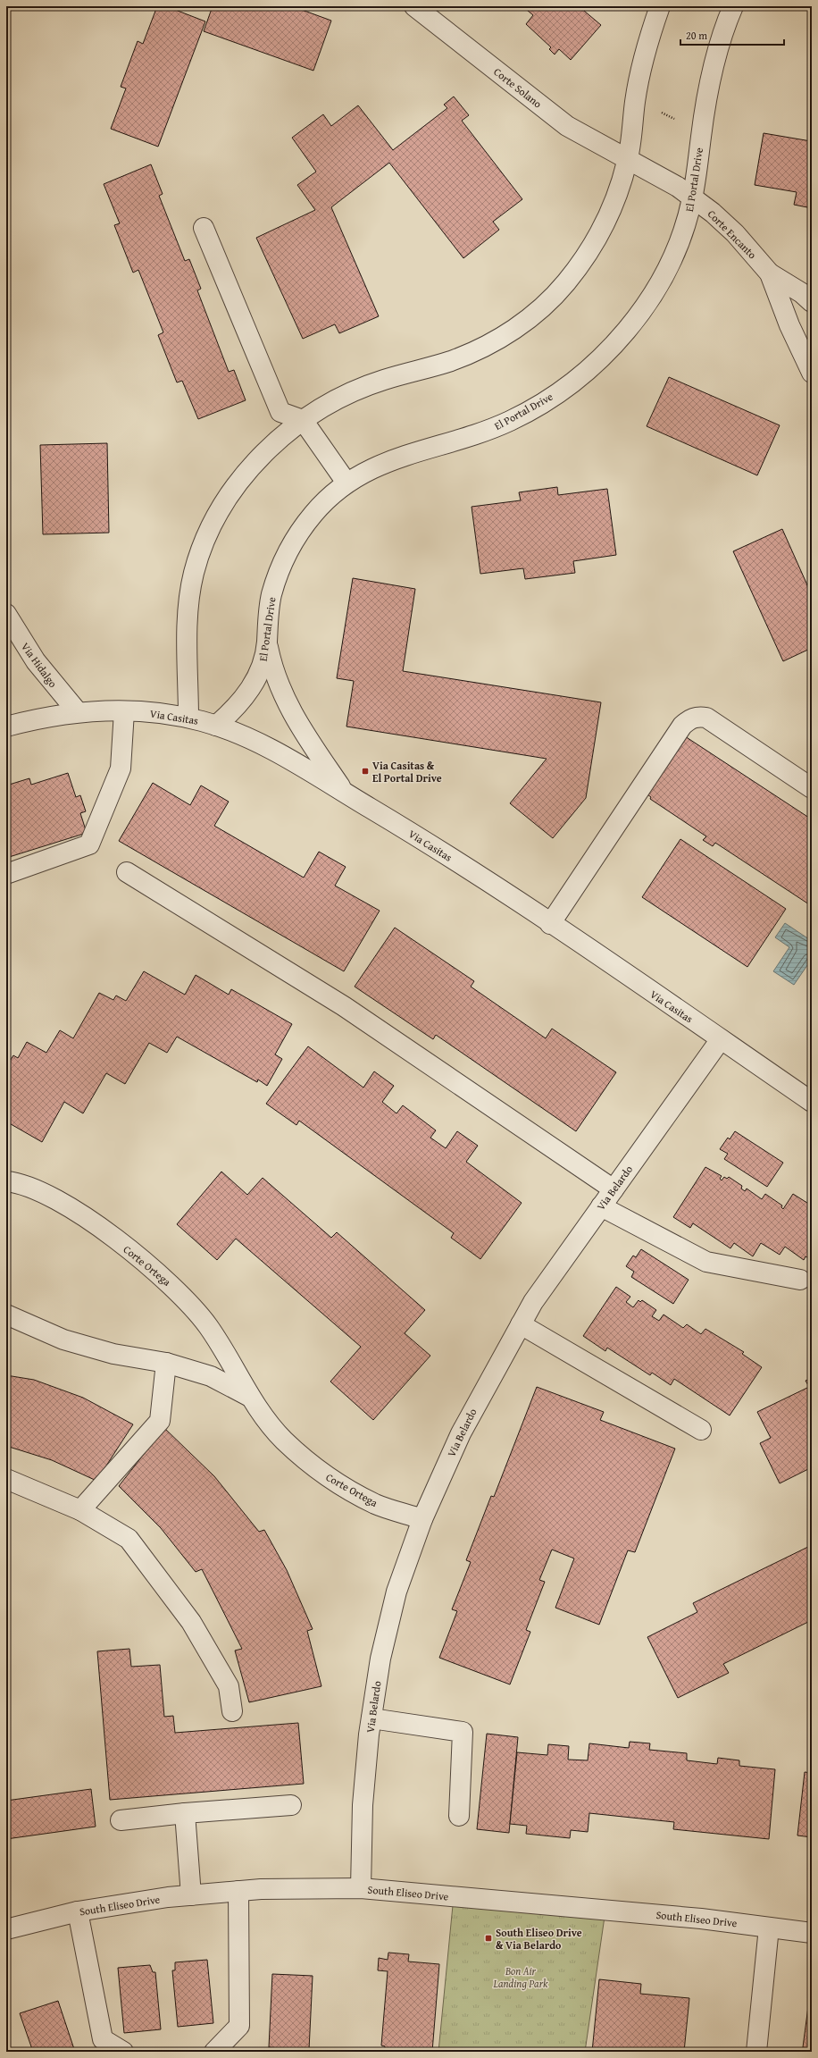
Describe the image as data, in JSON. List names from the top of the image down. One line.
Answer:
{"streets":{"street":["Corte Solano","El Portal Drive","Corte Encanto","Via Hidalgo","Via Casitas","Via Belardo","Corte Ortega","South Eliseo Drive"]},"crossings":[["Corte Solano","El Portal Drive"],["Corte Solano","Corte Encanto"],["El Portal Drive","Corte Encanto"],["El Portal Drive","Via Casitas"],["Via Hidalgo","Via Casitas"],["Via Casitas","Via Belardo"],["Via Belardo","Corte Ortega"],["Via Belardo","South Eliseo Drive"]],"parks":["Bon Air Landing Park"],"places":{"transit":["Via Casitas & El Portal Drive","South Eliseo Drive & Via Belardo"]},"scale_bar":"20 m"}
